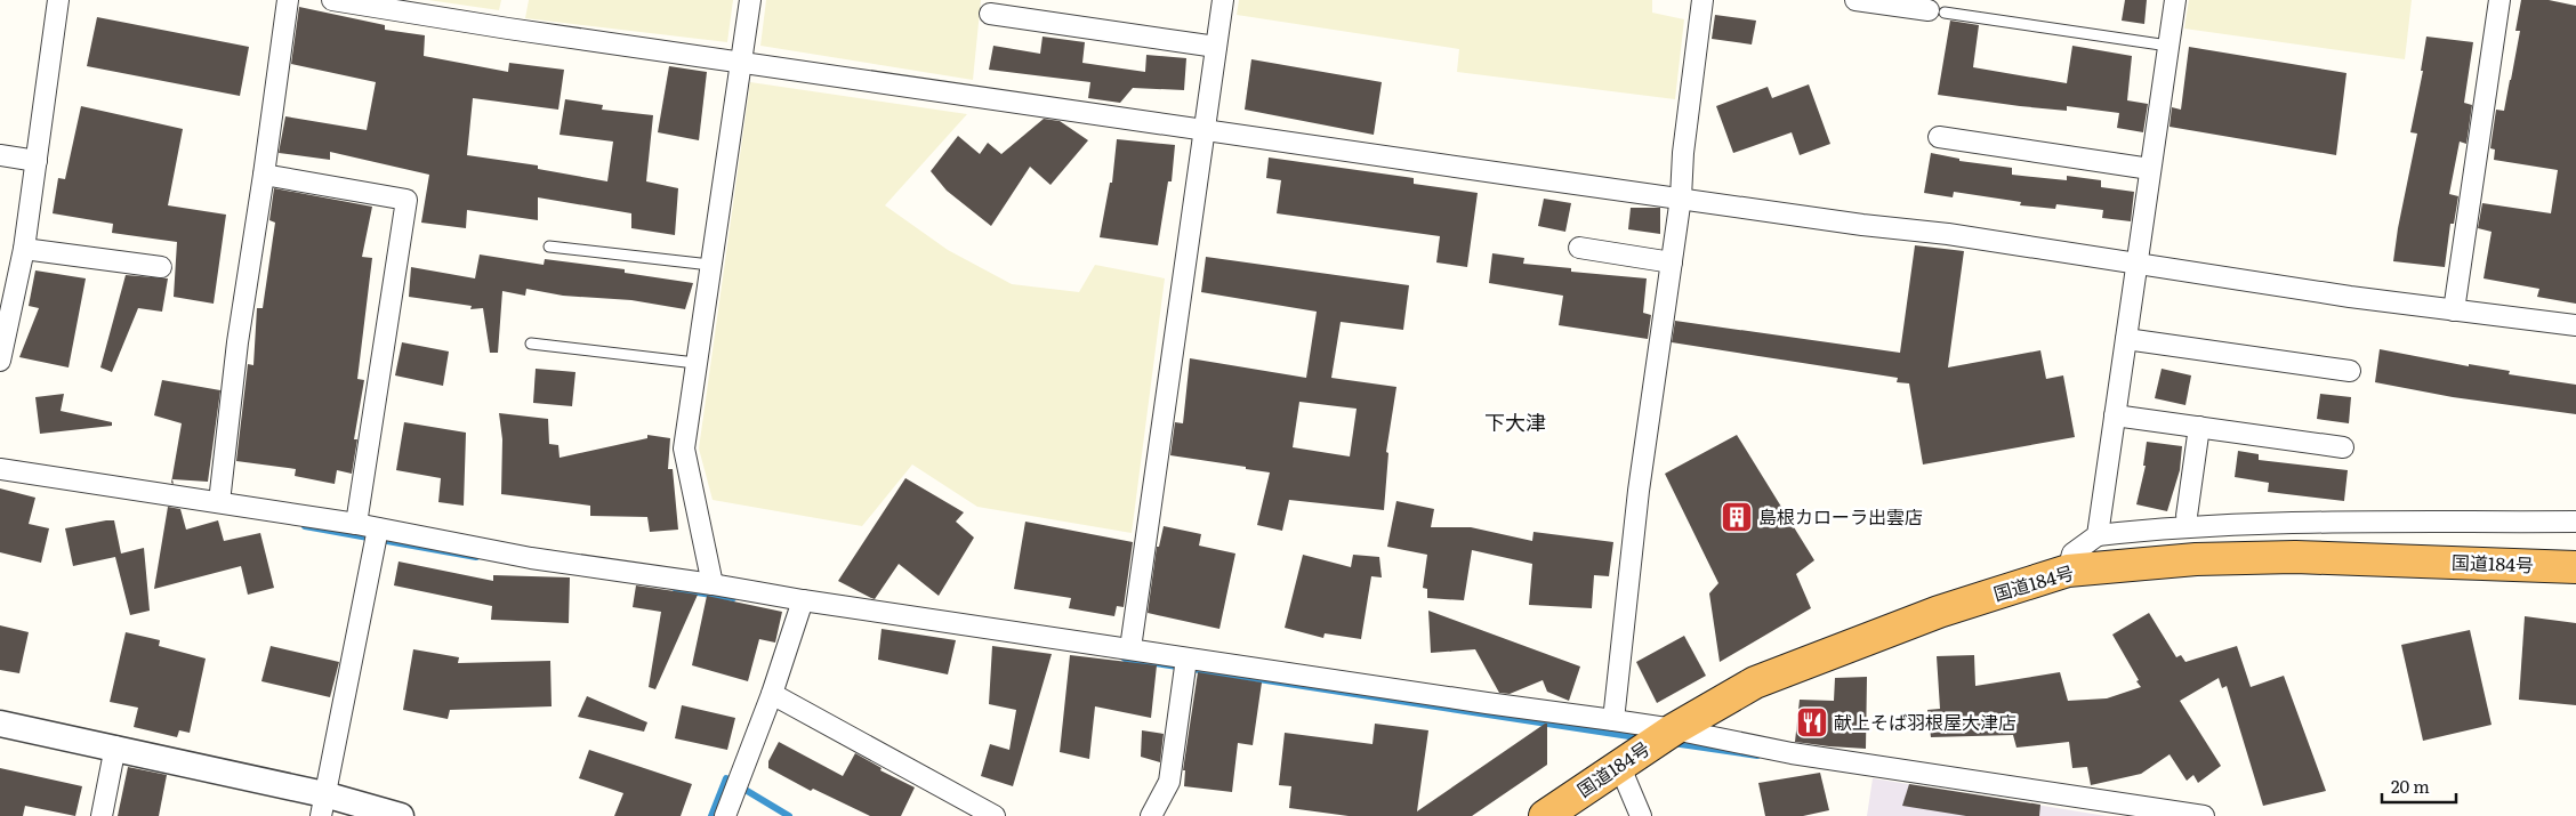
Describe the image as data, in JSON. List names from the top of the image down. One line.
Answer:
{"streets":{"highway":["国道184号"]},"districts":["下大津"],"places":{"building":["島根カローラ出雲店"],"restaurant":["献上そば羽根屋大津店"]},"scale_bar":"20 m"}
